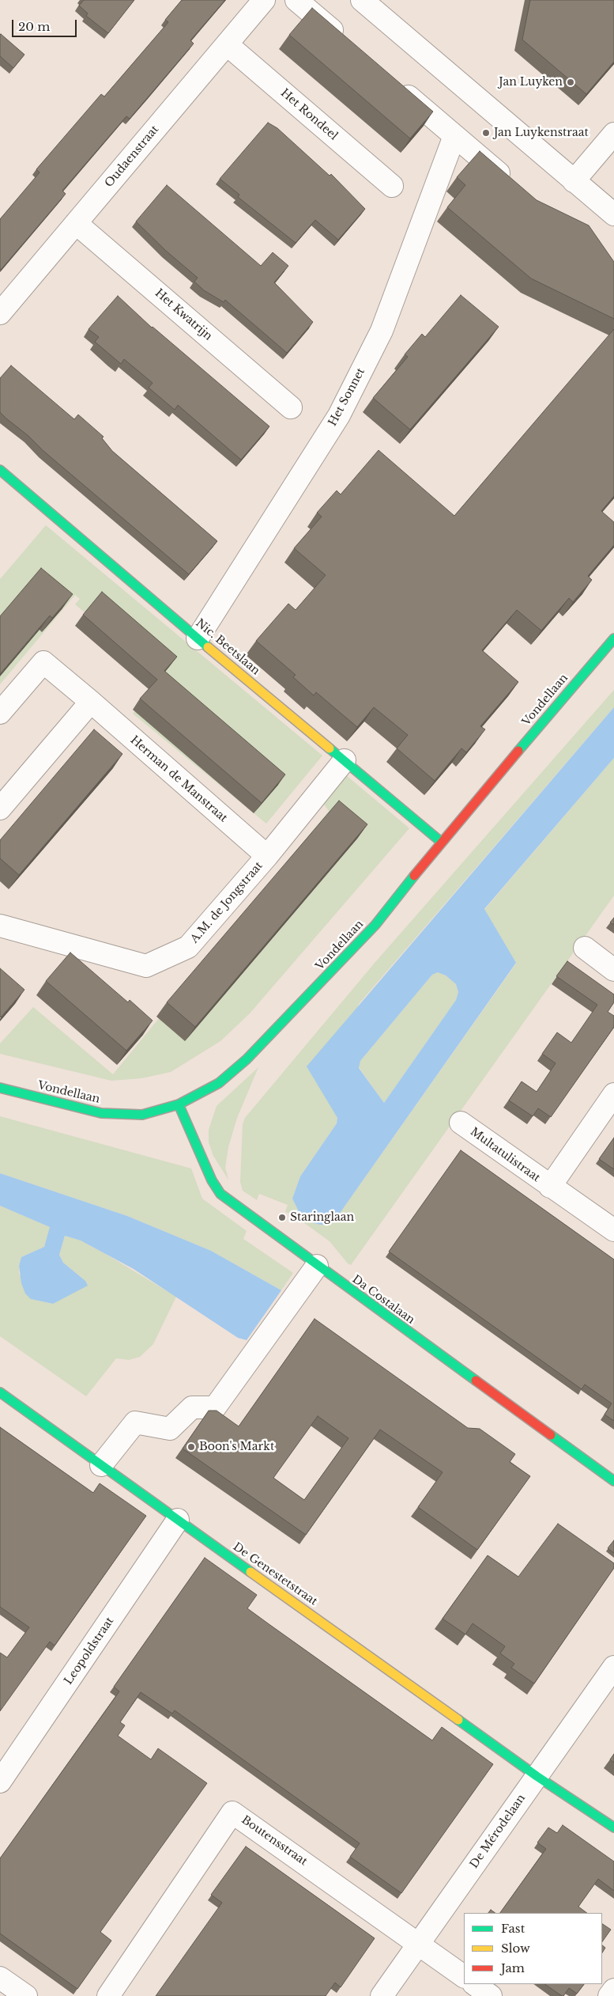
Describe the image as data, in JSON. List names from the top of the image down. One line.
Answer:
{"streets":{"street":["Het Rondeel","Oudaenstraat","Het Kwatrijn","Het Sonnet","Nic. Beetslaan","Vondellaan","Herman de Manstraat","A.M. de Jongstraat","Multatulistraat","Da Costalaan","De Genestetstraat","Leopoldstraat","De Mérodelaan","Boutensstraat"]},"crossings":[["Het Rondeel","Oudaenstraat"],["Oudaenstraat","Het Kwatrijn"],["Het Sonnet","Nic. Beetslaan"],["Nic. Beetslaan","Vondellaan"],["Nic. Beetslaan","A.M. de Jongstraat"],["Vondellaan","Da Costalaan"],["Herman de Manstraat","A.M. de Jongstraat"],["De Genestetstraat","Leopoldstraat"],["De Genestetstraat","De Mérodelaan"],["De Mérodelaan","Boutensstraat"]],"places":["Jan Luyken","Jan Luykenstraat","Staringlaan","Boon's Markt"],"legend":["Fast","Slow","Jam"],"scale_bar":"20 m"}
